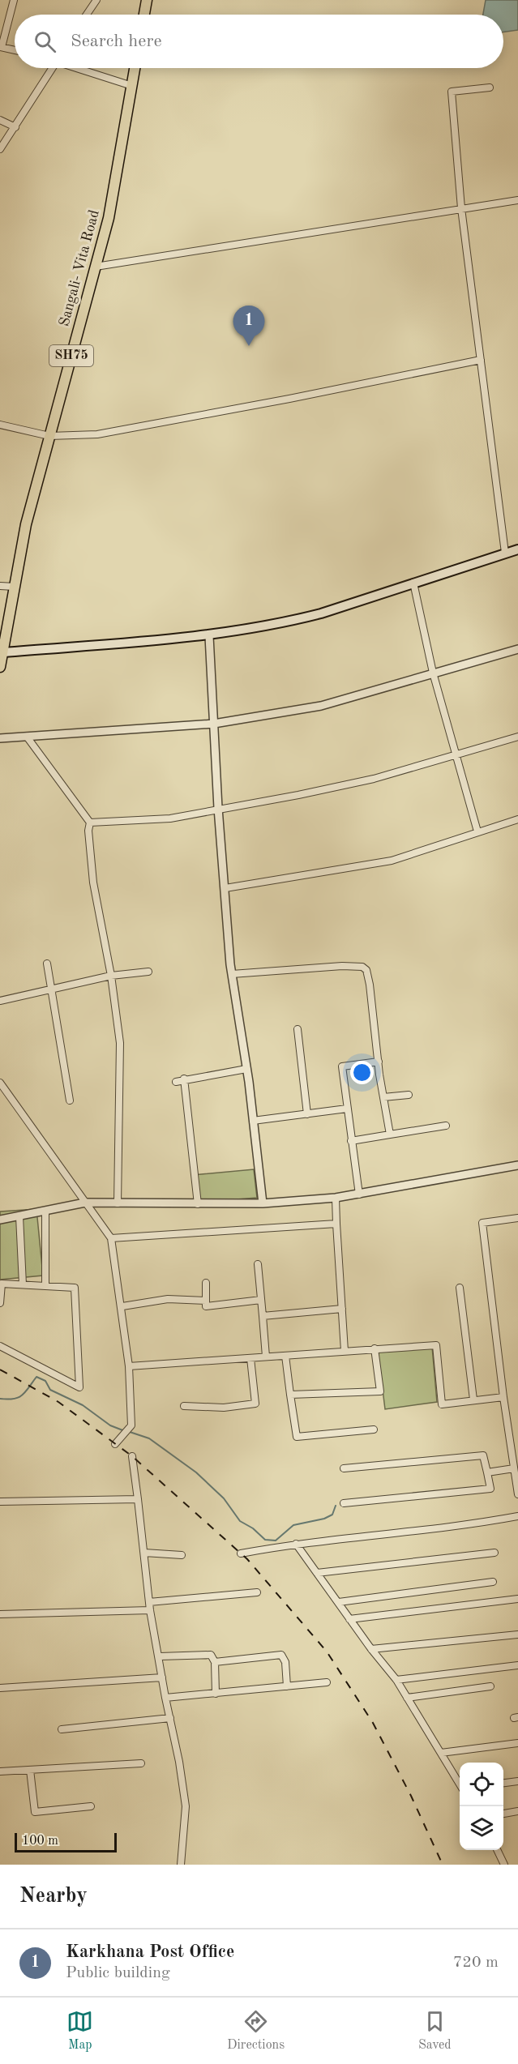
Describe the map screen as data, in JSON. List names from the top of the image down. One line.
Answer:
{"streets":{"main road":["Sangali- Vita Road","SH75"]},"crossings":[["Sangali- Vita Road","SH75"]],"scale_bar":"100 m","page":{"search":"Search here","pins":"1","scale":"100 m","heading":"Nearby","list":[{"mark":"1","name":"Karkhana Post Office","note":"Public building","value":"720 m"}],"nav":["Map","Directions","Saved"]}}
